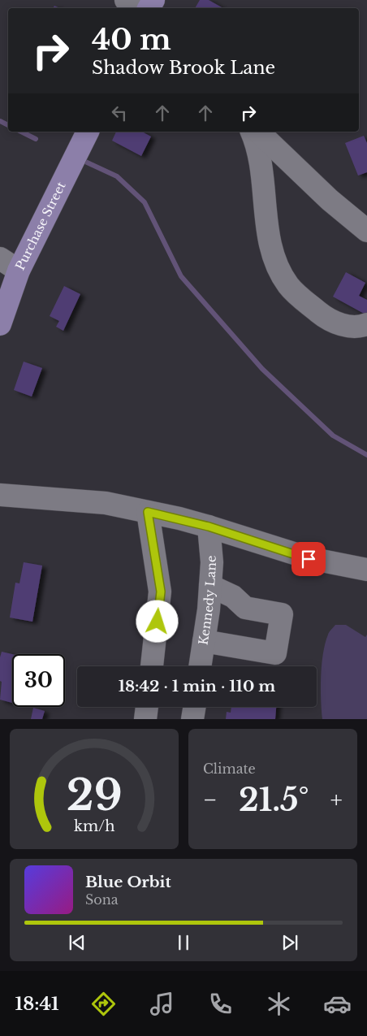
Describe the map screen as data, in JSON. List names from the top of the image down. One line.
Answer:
{"streets":{"main road":["Purchase Street"],"street":["Kennedy Lane"]},"page":{"turn":["40 m","Shadow Brook Lane"],"limit":"30","trip":"18:42 · 1 min · 110 m","tile":"Climate","heat":["−","21.5°","+"],"song":["Blue Orbit","Sona"],"tabs":"18:41","gauge":["29","km/h"]}}
